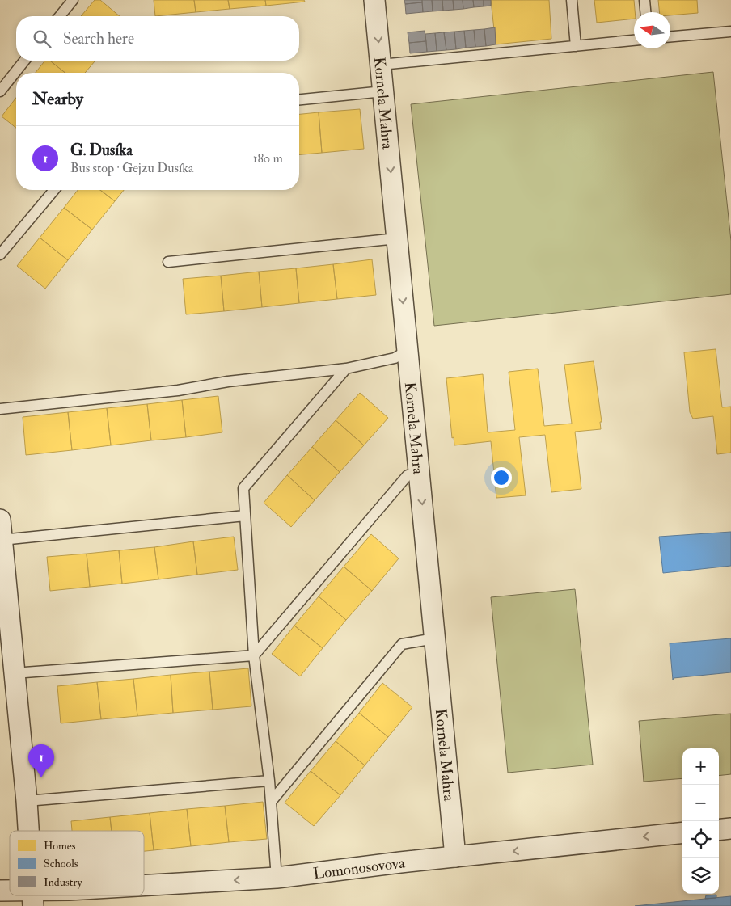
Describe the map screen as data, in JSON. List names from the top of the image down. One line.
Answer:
{"streets":{"street":["Kornela Mahra","Lomonosovova"]},"crossings":[["Kornela Mahra","Lomonosovova"]],"one_way":["Kornela Mahra","Lomonosovova"],"legend":["Homes","Schools","Industry"],"north":"left","page":{"search":"Search here","heading":"Nearby","list":[{"mark":"1","name":"G. Dusíka","note":"Bus stop · Gejzu Dusíka","value":"180 m"}],"pins":"1","map_buttons":["+","−"]}}
